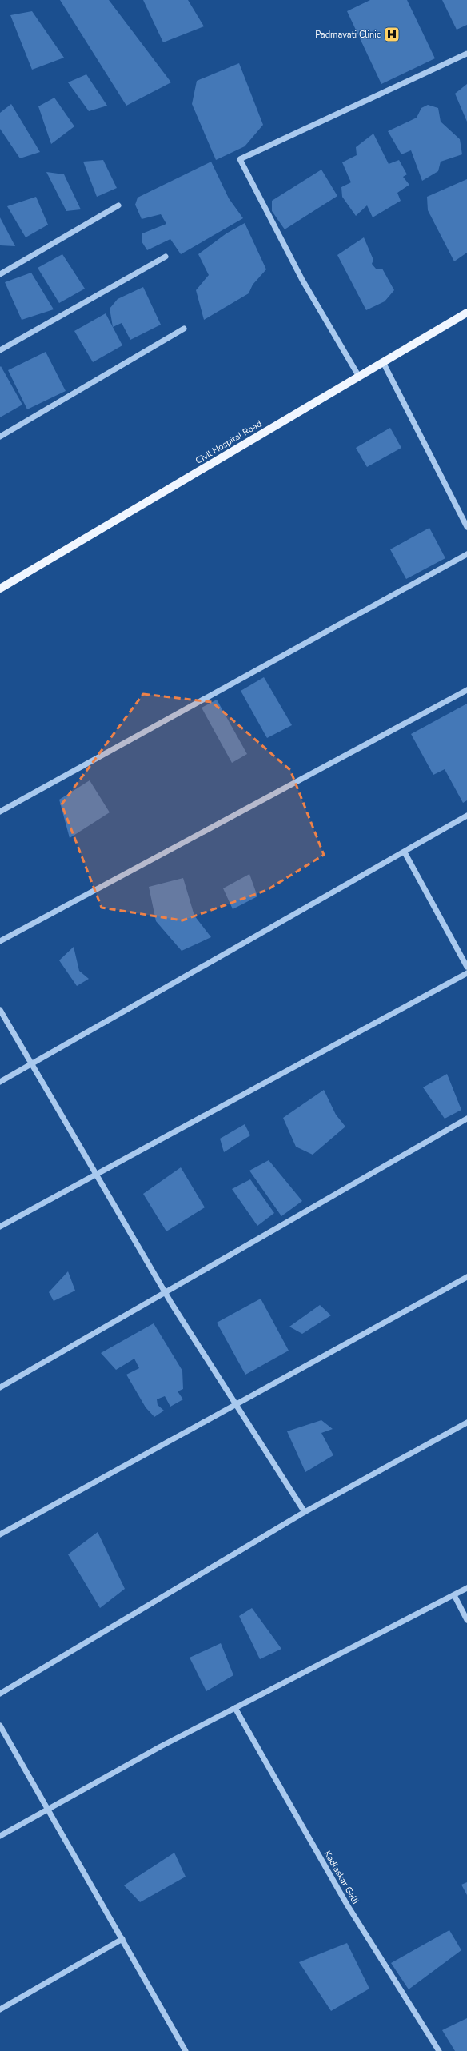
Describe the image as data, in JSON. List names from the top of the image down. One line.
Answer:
{"streets":{"main road":["Civil Hospital Road"],"street":["Kadlaskar Galli"]},"places":{"hospital":["Padmavati Clinic"]}}
